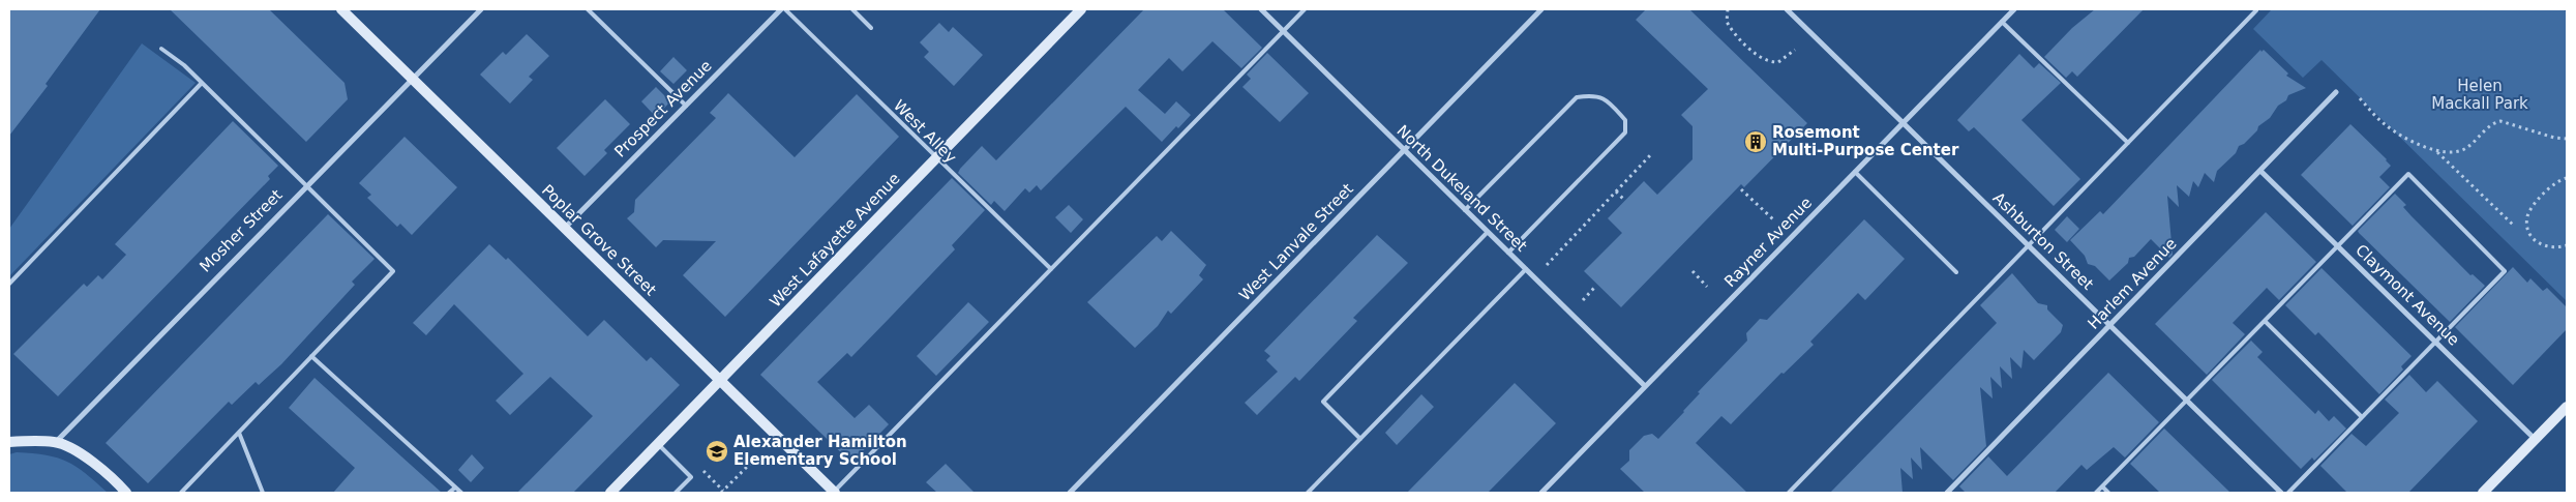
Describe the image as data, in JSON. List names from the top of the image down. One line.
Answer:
{"streets":{"main road":["Poplar Grove Street","West Lafayette Avenue"],"street":["Prospect Avenue","North Dukeland Street","Mosher Street","Ashburton Street","West Lanvale Street","Rayner Avenue","Harlem Avenue","Claymont Avenue"],"lane":["West Alley"]},"crossings":[["Prospect Avenue","West Alley"],["Prospect Avenue","Poplar Grove Street"],["West Alley","West Lafayette Avenue"],["North Dukeland Street","West Lanvale Street"],["North Dukeland Street","Rayner Avenue"],["Mosher Street","Poplar Grove Street"],["Poplar Grove Street","West Lafayette Avenue"],["Ashburton Street","Rayner Avenue"],["Ashburton Street","Harlem Avenue"],["Harlem Avenue","Claymont Avenue"]],"parks":["Helen Mackall Park"],"places":{"building":["Rosemont Multi-Purpose Center"],"school or university":["Alexander Hamilton Elementary School"]}}
